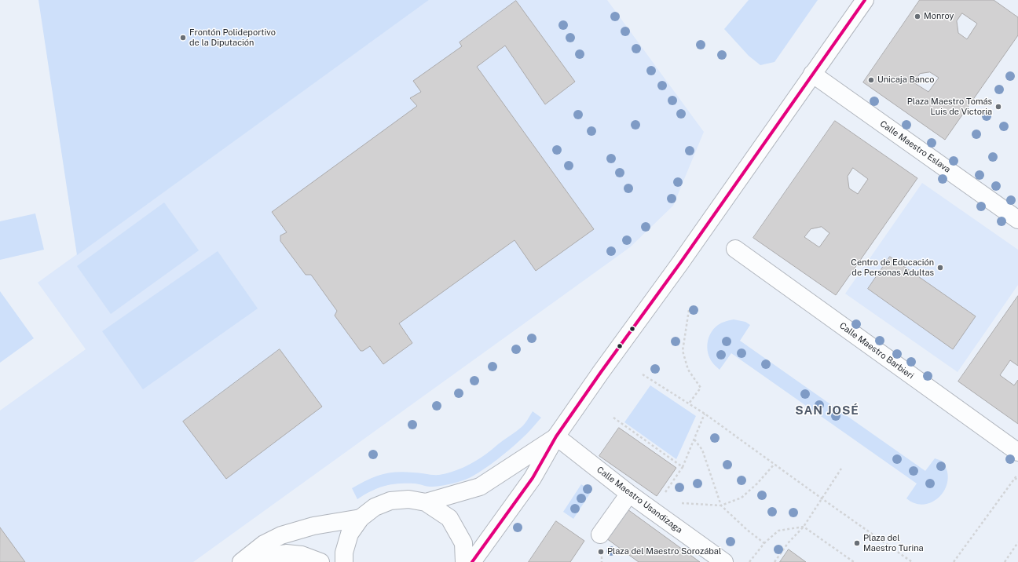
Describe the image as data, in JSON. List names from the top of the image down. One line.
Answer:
{"streets":{"street":["Calle Maestro Eslava","Calle Maestro Barbieri","Calle Maestro Usandizaga"]},"districts":["SAN JOSÉ"],"places":["Monroy","Frontón Polideportivo de la Diputación","Unicaja Banco","Plaza Maestro Tomás Luis de Victoria","Centro de Educación de Personas Adultas","Plaza del Maestro Turina","Plaza del Maestro Sorozábal"]}
